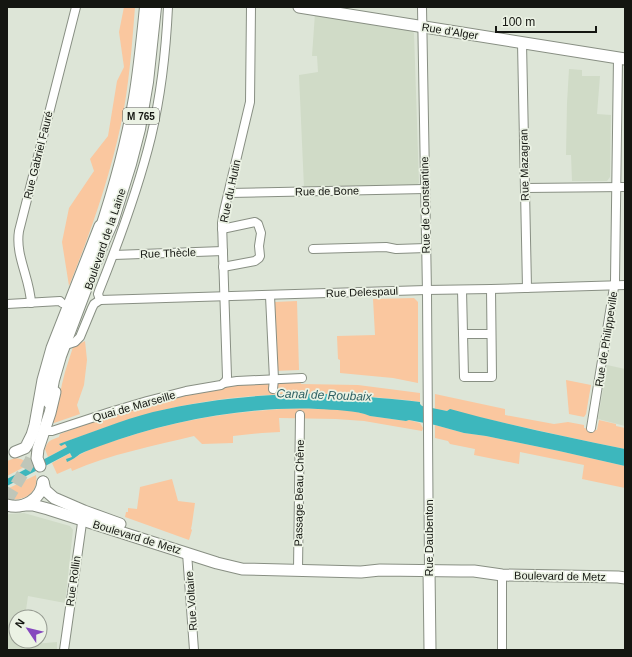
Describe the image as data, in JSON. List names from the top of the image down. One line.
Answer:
{"streets":{"main road":["Rue d'Alger","M 765","Boulevard de la Laine","Boulevard de Metz","Rue Daubenton"],"street":["Rue Gabriel Fauré","Rue Mazagran","Rue du Hutin","Rue de Bone","Rue de Constantine","Rue Thècle","Rue Delespaul","Rue de Philippeville","Quai de Marseille","Passage Beau Chêne","Rue Rollin","Rue Voltaire"]},"crossings":[["Rue d'Alger","Rue Mazagran"],["Rue d'Alger","Rue de Constantine"],["Rue d'Alger","Rue de Philippeville"],["Rue Mazagran","Rue Delespaul"],["Rue du Hutin","Rue de Bone"],["Rue du Hutin","Rue Thècle"],["Rue du Hutin","Rue Delespaul"],["Rue du Hutin","Quai de Marseille"],["Rue de Bone","Rue de Constantine"],["Rue de Constantine","Rue Delespaul"],["Rue de Constantine","Rue Daubenton"],["Boulevard de la Laine","Quai de Marseille"],["Boulevard de la Laine","Boulevard de Metz"],["Rue Delespaul","Rue de Philippeville"],["Passage Beau Chêne","Boulevard de Metz"],["Boulevard de Metz","Rue Daubenton"],["Boulevard de Metz","Rue Rollin"],["Boulevard de Metz","Rue Voltaire"]],"water":["Canal de Roubaix"],"scale_bar":"100 m","north":"top left"}
